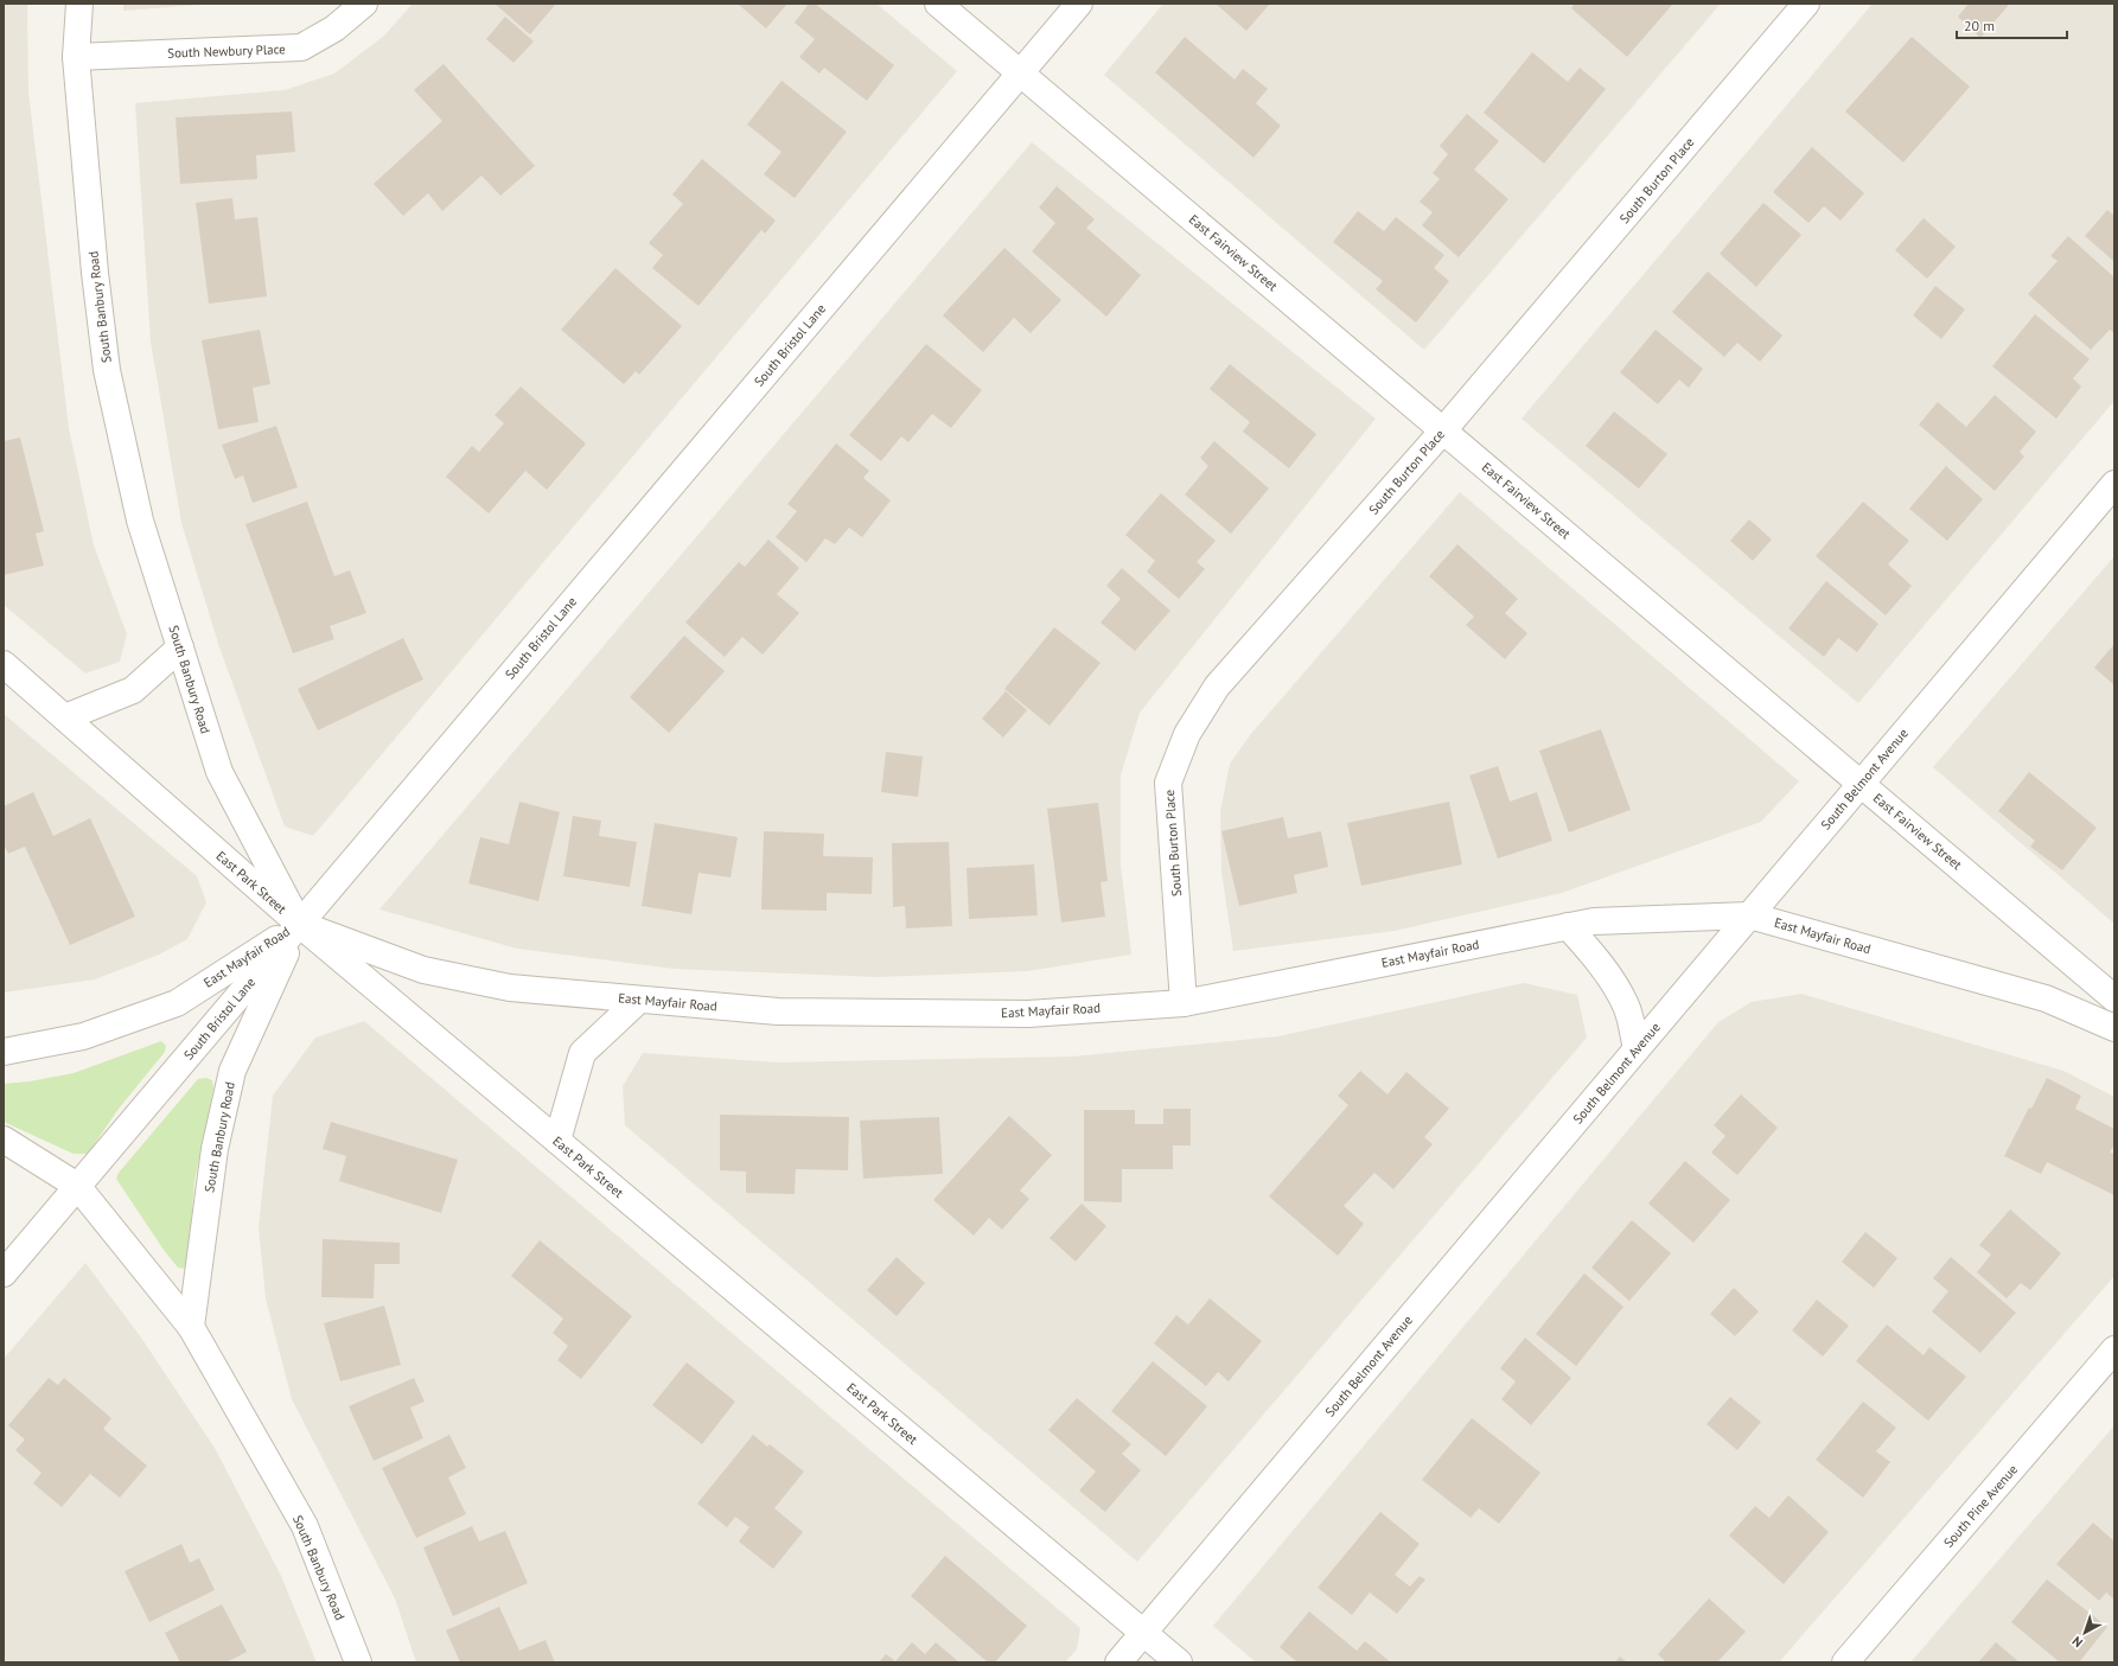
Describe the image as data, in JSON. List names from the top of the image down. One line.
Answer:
{"streets":{"street":["South Newbury Place","South Burton Place","East Fairview Street","South Banbury Road","South Bristol Lane","South Belmont Avenue","East Park Street","East Mayfair Road","South Pine Avenue"]},"crossings":[["South Newbury Place","South Banbury Road"],["South Burton Place","East Fairview Street"],["South Burton Place","East Mayfair Road"],["East Fairview Street","South Bristol Lane"],["East Fairview Street","South Belmont Avenue"],["South Banbury Road","South Bristol Lane"],["South Banbury Road","East Park Street"],["South Banbury Road","East Mayfair Road"],["South Bristol Lane","East Park Street"],["South Bristol Lane","East Mayfair Road"],["South Belmont Avenue","East Park Street"],["South Belmont Avenue","East Mayfair Road"],["East Park Street","East Mayfair Road"]],"scale_bar":"20 m","north":"bottom left"}
